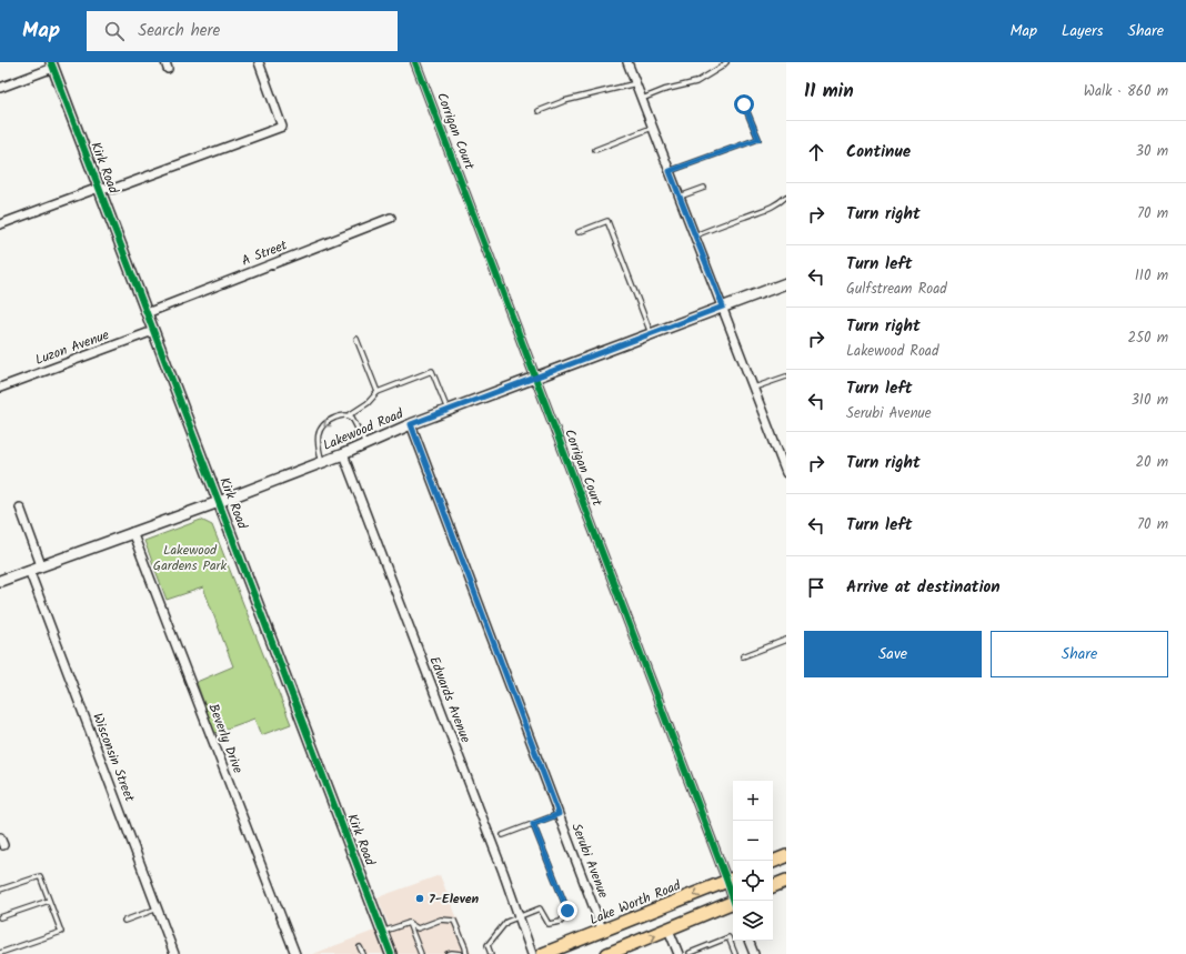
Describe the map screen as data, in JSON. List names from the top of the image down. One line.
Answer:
{"streets":{"main road":["Lake Worth Road"],"street":["Corrigan Court","Kirk Road","A Street","Luzon Avenue","Lakewood Road","Edwards Avenue","Beverly Drive","Wisconsin Street","Serubi Avenue"]},"crossings":[["Corrigan Court","Lakewood Road"],["Corrigan Court","Lake Worth Road"],["Kirk Road","A Street"],["Kirk Road","Luzon Avenue"],["Kirk Road","Lakewood Road"],["Lakewood Road","Edwards Avenue"],["Lakewood Road","Beverly Drive"],["Lakewood Road","Wisconsin Street"],["Lakewood Road","Serubi Avenue"],["Serubi Avenue","Lake Worth Road"]],"parks":["Lakewood Gardens Park"],"places":["7-Eleven"],"page":{"header":"Map","search":"Search here","nav":["Map","Layers","Share"],"heading":["11 min","Walk · 860 m"],"list":[["Continue","30 m"],["Turn right","70 m"],["Turn left","Gulfstream Road","110 m"],["Turn right","Lakewood Road","250 m"],["Turn left","Serubi Avenue","310 m"],["Turn right","20 m"],["Turn left","70 m"],"Arrive at destination"],"buttons":["Save","Share"],"map_buttons":["+","−"]}}
